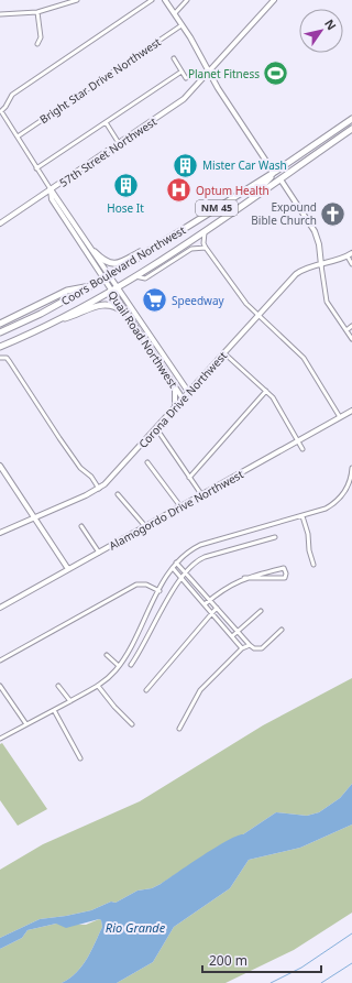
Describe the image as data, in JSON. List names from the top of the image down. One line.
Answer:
{"streets":{"main road":["NM 45","Coors Boulevard Northwest"],"street":["Bright Star Drive Northwest","57th Street Northwest","Quail Road Northwest","Corona Drive Northwest","Alamogordo Drive Northwest"]},"crossings":[["Bright Star Drive Northwest","Quail Road Northwest"],["57th Street Northwest","Quail Road Northwest"],["Coors Boulevard Northwest","Quail Road Northwest"],["Quail Road Northwest","Corona Drive Northwest"]],"water":["Rio Grande"],"places":{"sports":["Planet Fitness"],"building":["Mister Car Wash","Hose It"],"hospital":["Optum Health"],"church":["Expound Bible Church"],"supermarket":["Speedway"]},"scale_bar":"200 m","north":"top right"}
